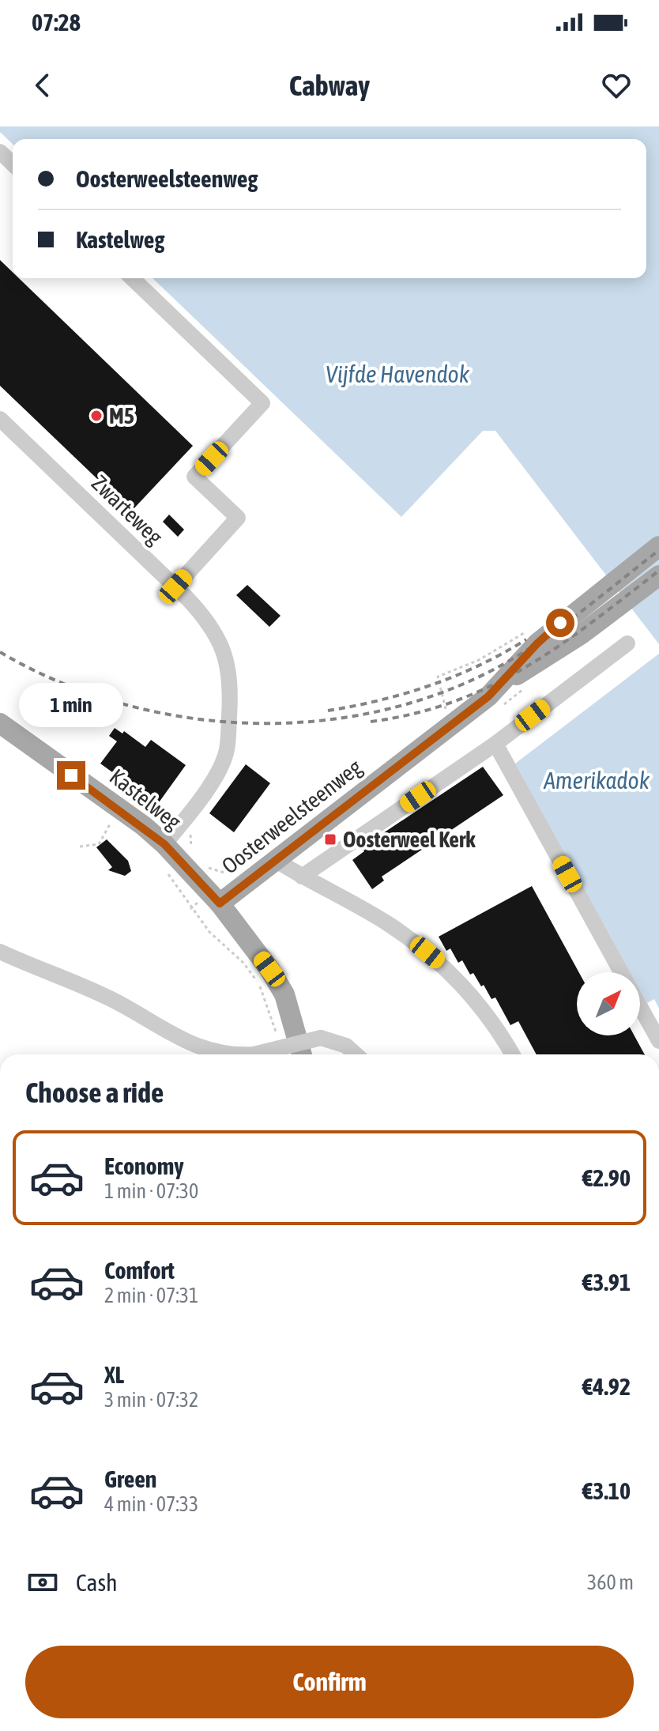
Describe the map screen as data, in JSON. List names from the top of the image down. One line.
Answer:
{"streets":{"main road":["Kastelweg","Oosterweelsteenweg"],"street":["Zwarteweg"]},"crossings":[["Zwarteweg","Kastelweg"],["Kastelweg","Oosterweelsteenweg"]],"water":["Vijfde Havendok","Amerikadok"],"places":{"other":["M5"],"transit":["Oosterweel Kerk"]},"north":"top right","page":{"status":"07:28","header":"Cabway","banner":["Oosterweelsteenweg","Kastelweg"],"bubble":"1 min","heading":"Choose a ride","list":[{"name":"Economy","note":"1 min · 07:30","value":"€2.90"},{"name":"Comfort","note":"2 min · 07:31","value":"€3.91"},{"name":"XL","note":"3 min · 07:32","value":"€4.92"},{"name":"Green","note":"4 min · 07:33","value":"€3.10"}],"pay":["Cash","360 m"],"buttons":"Confirm"}}
